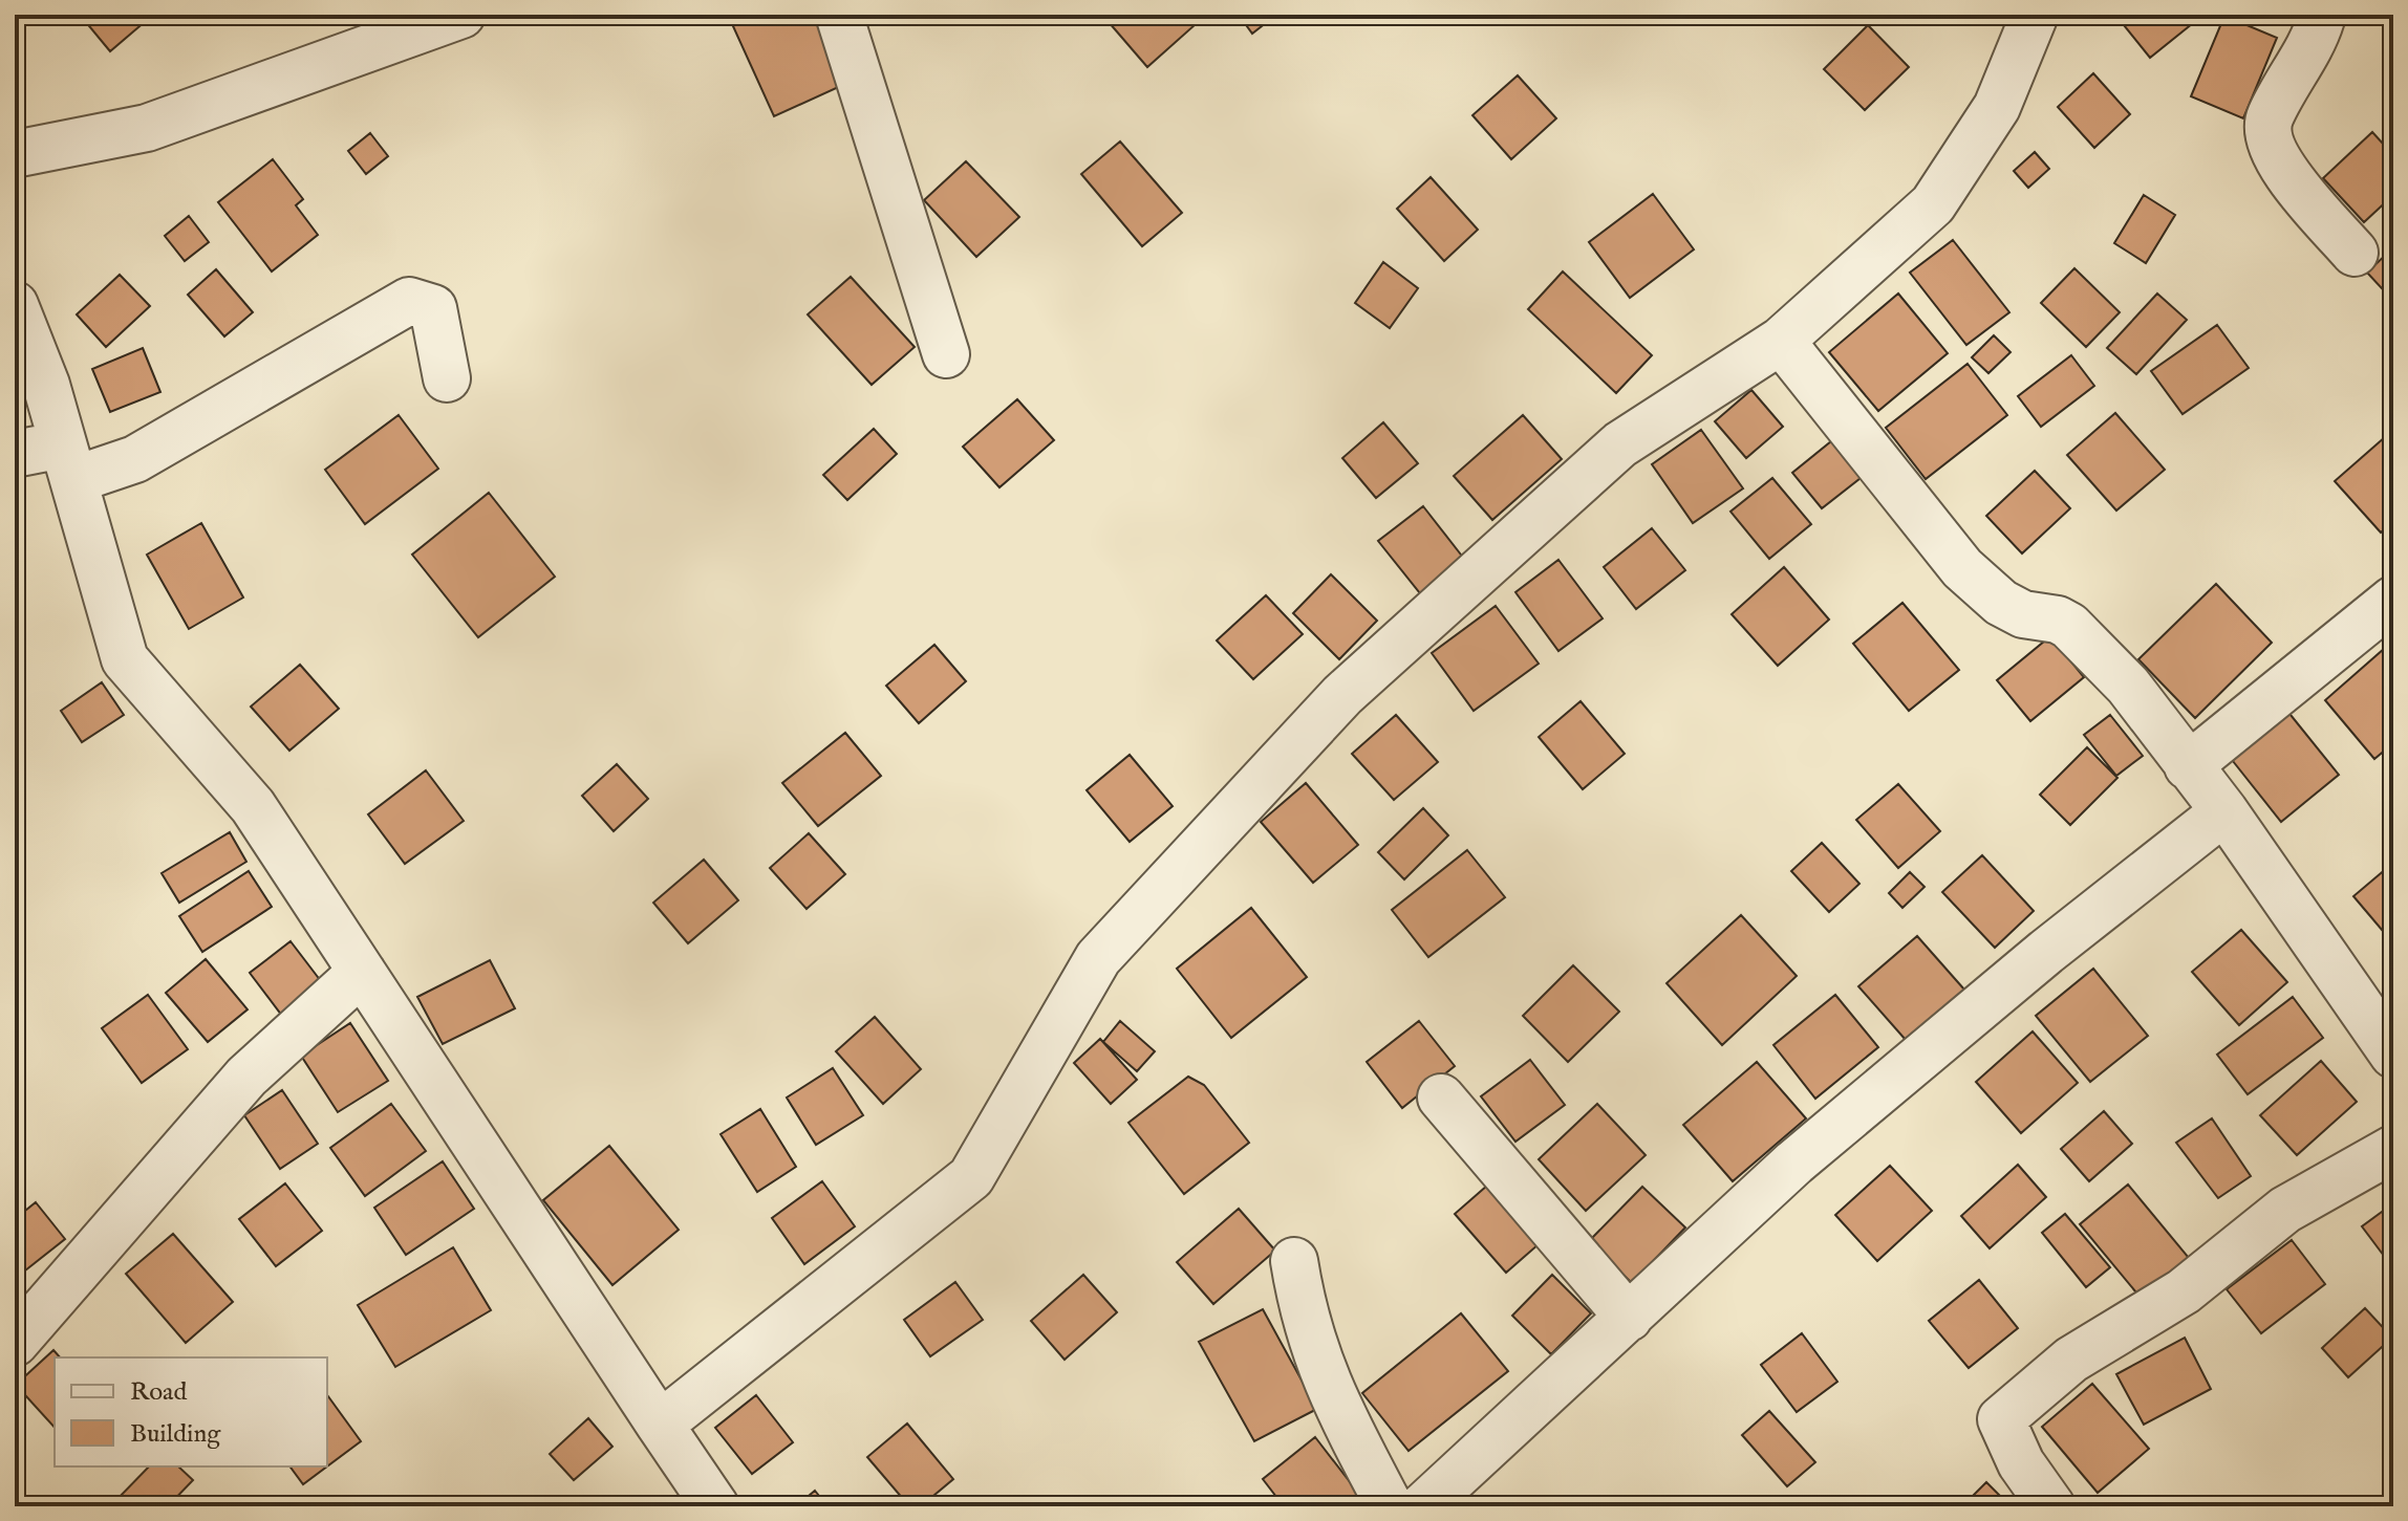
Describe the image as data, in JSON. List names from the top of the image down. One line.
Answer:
{"legend":["Road","Building"]}
